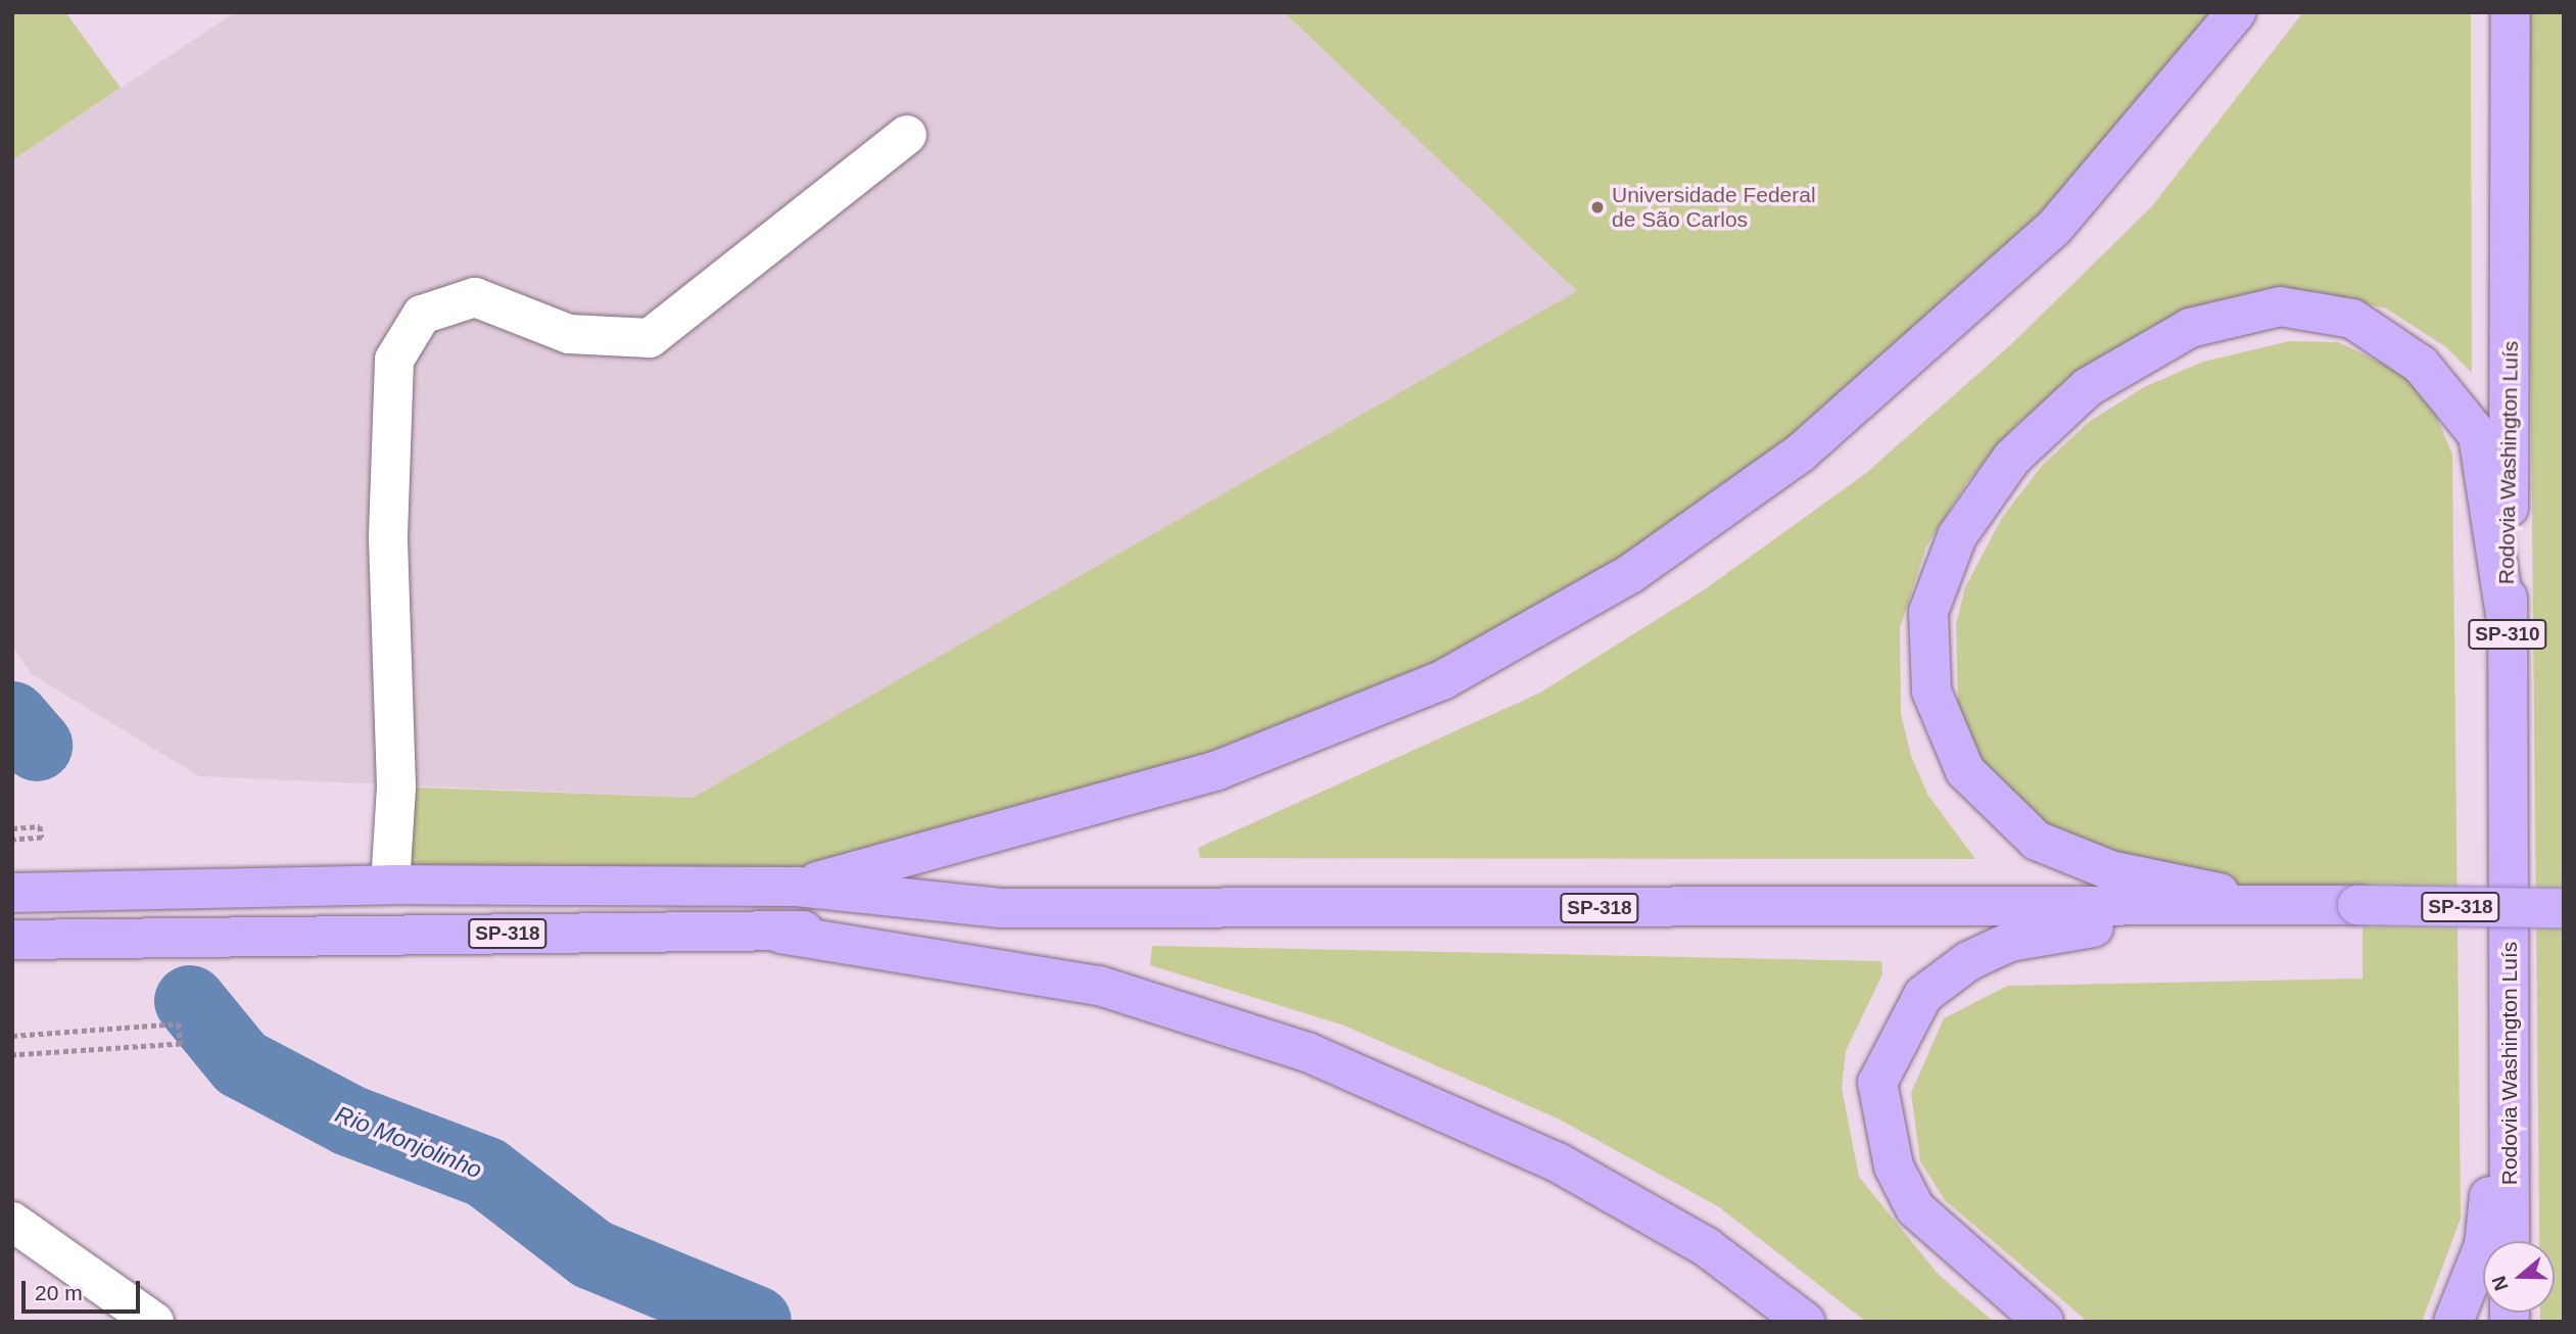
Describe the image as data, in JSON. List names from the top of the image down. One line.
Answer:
{"streets":{"highway":["Rodovia Washington Luís","SP-310","SP-318"]},"water":["Rio Monjolinho"],"places":["Universidade Federal de São Carlos"],"scale_bar":"20 m","north":"left"}
